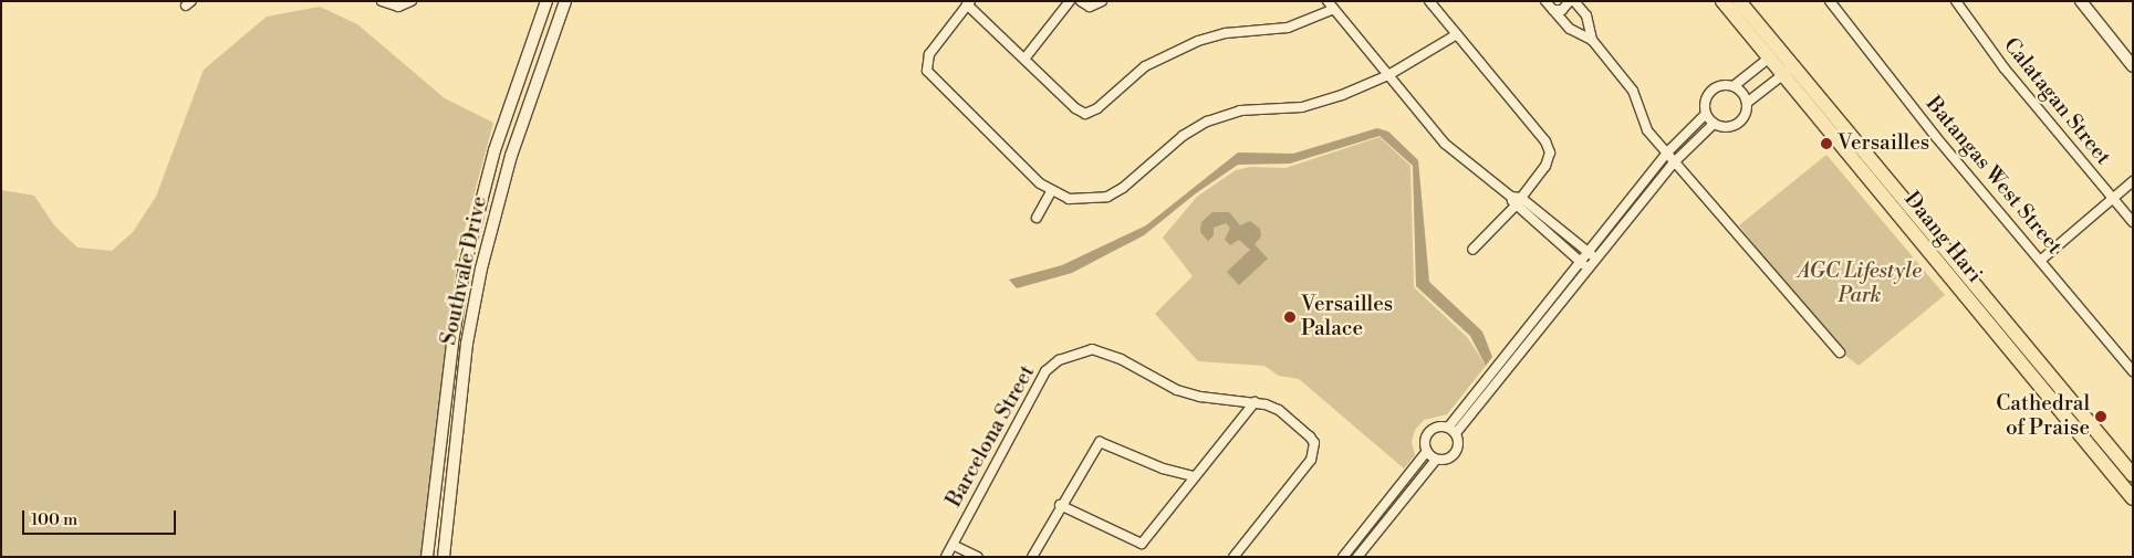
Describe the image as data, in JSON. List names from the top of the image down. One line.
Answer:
{"streets":{"main road":["Daang Hari"],"street":["Calatagan Street","Batangas West Street","Southvale Drive","Barcelona Street"]},"parks":["AGC Lifestyle Park"],"places":["Versailles","Versailles Palace","Cathedral of Praise"],"scale_bar":"100 m"}
